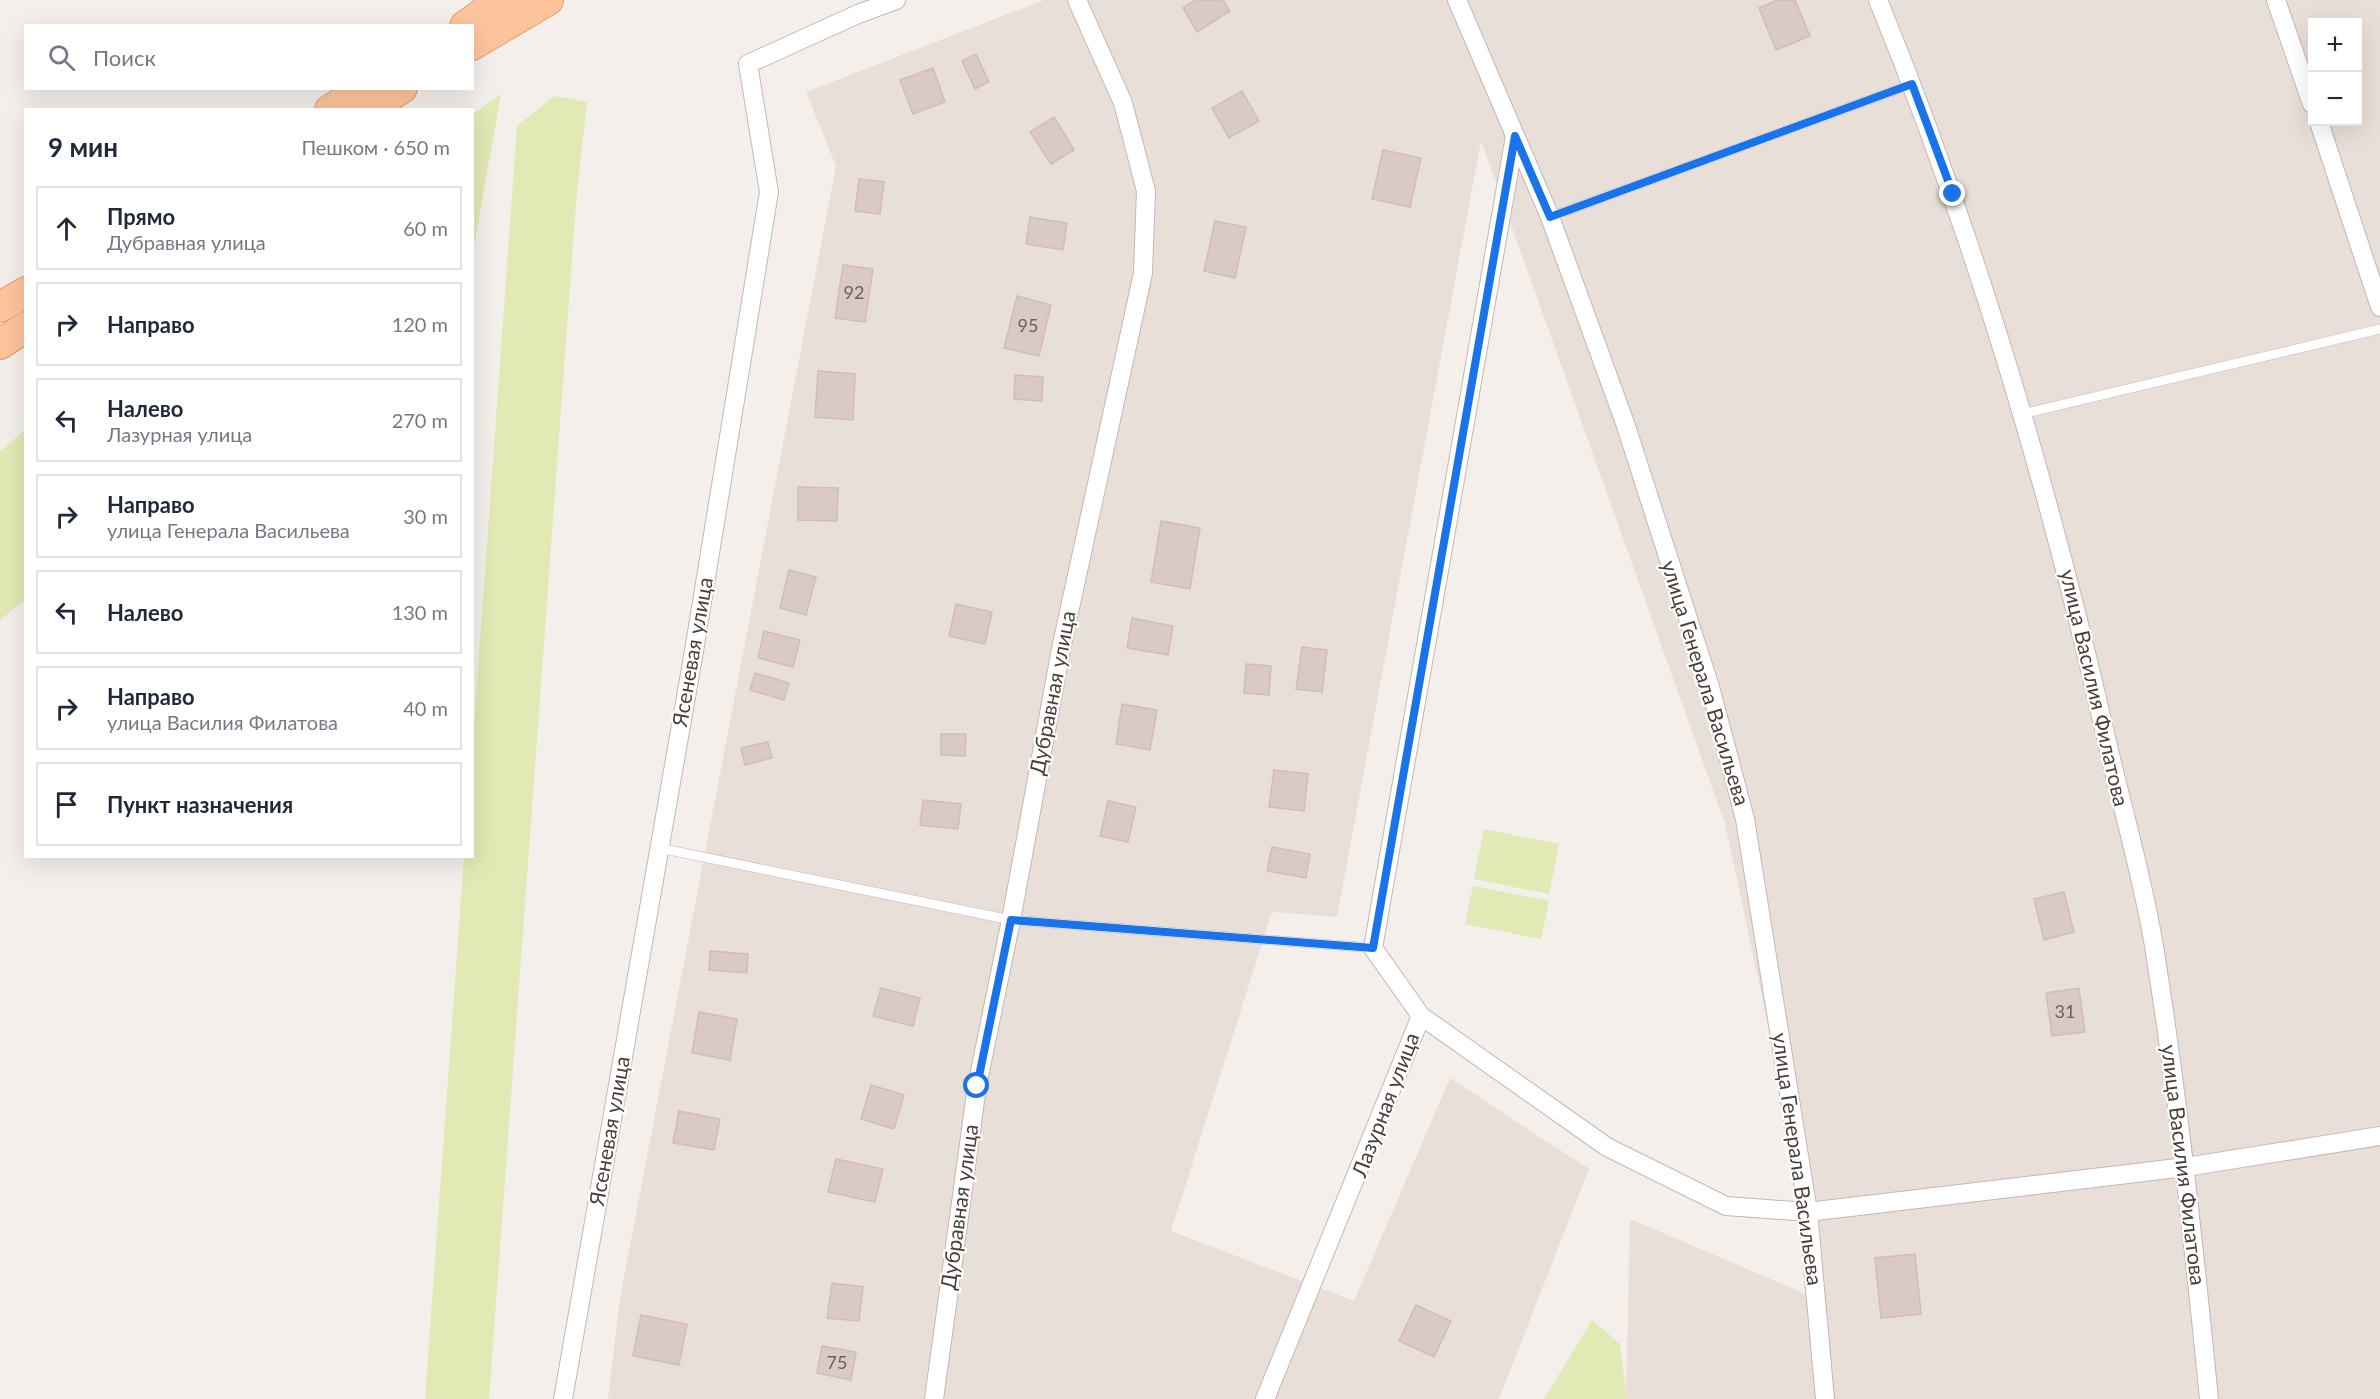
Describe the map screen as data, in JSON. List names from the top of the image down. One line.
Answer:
{"streets":{"street":["Ясеневая улица","улица Генерала Васильева","улица Василия Филатова","Дубравная улица","Лазурная улица"]},"house_numbers":["92","95","31","75"],"page":{"map_buttons":["+","−"],"search":"Поиск","heading":["9 мин","Пешком · 650 m"],"list":[["Прямо","Дубравная улица","60 m"],["Направо","120 m"],["Налево","Лазурная улица","270 m"],["Направо","улица Генерала Васильева","30 m"],["Налево","130 m"],["Направо","улица Василия Филатова","40 m"],"Пункт назначения"]}}
